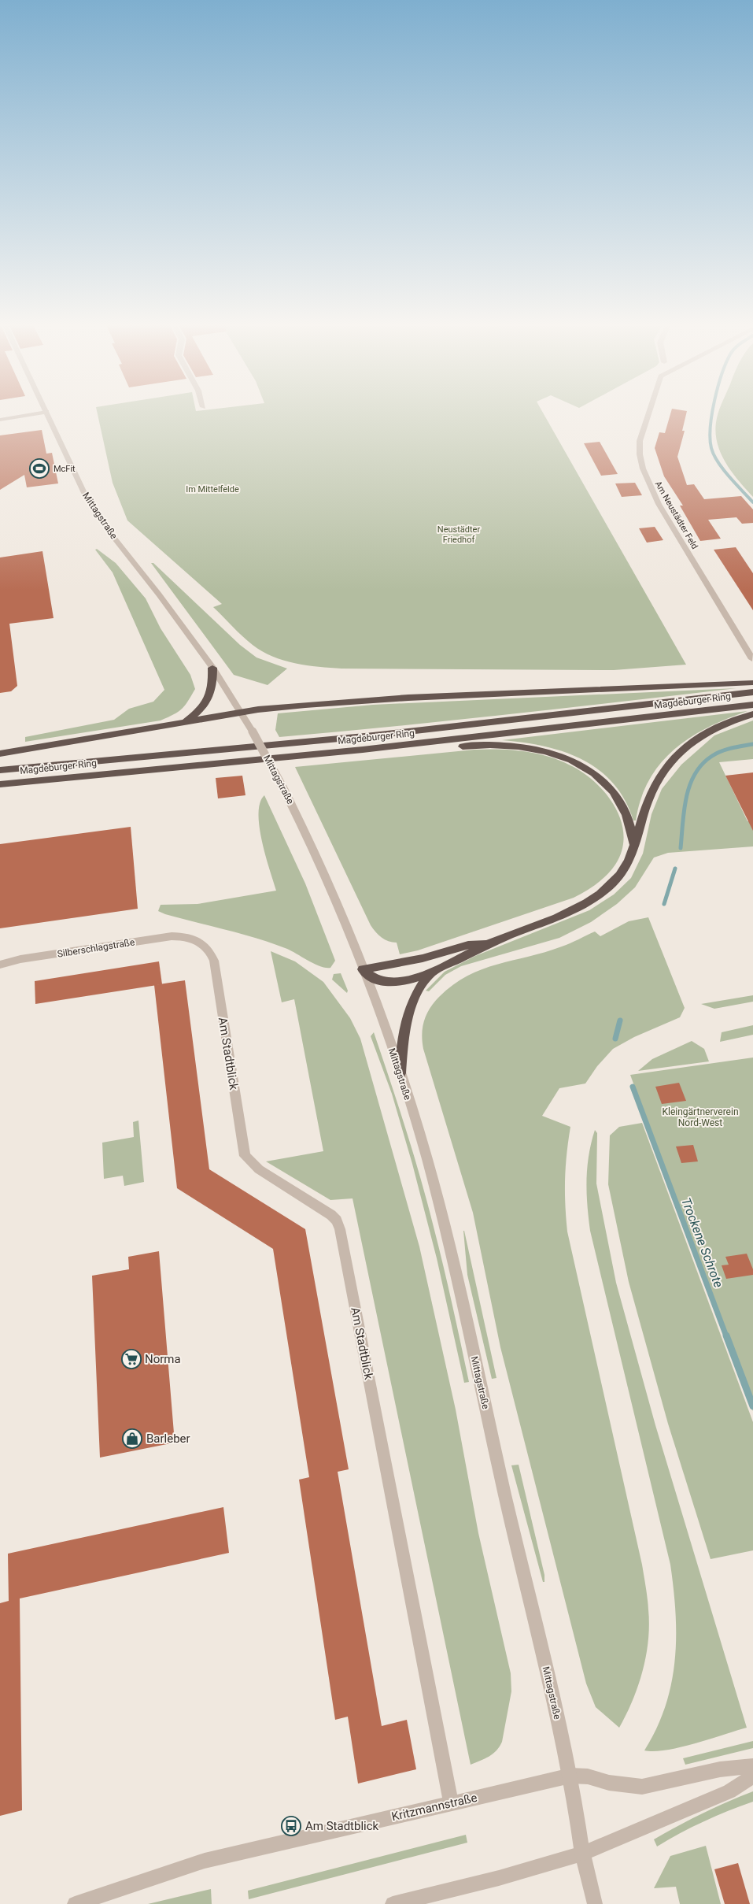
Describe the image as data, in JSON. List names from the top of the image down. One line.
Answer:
{"streets":{"highway":["Magdeburger Ring"],"street":["Am Neustädter Feld","Mittagstraße","Silberschlagstraße","Am Stadtblick","Kritzmannstraße"]},"crossings":[["Mittagstraße","Kritzmannstraße"],["Silberschlagstraße","Am Stadtblick"],["Am Stadtblick","Kritzmannstraße"]],"water":["Trockene Schrote"],"parks":["Im Mittelfelde","Neustädter Friedhof","Kleingärtnerverein Nord-West"],"places":{"sports":["McFit"],"supermarket":["Norma"],"shop":["Barleber"],"bus stop":["Am Stadtblick"]}}
